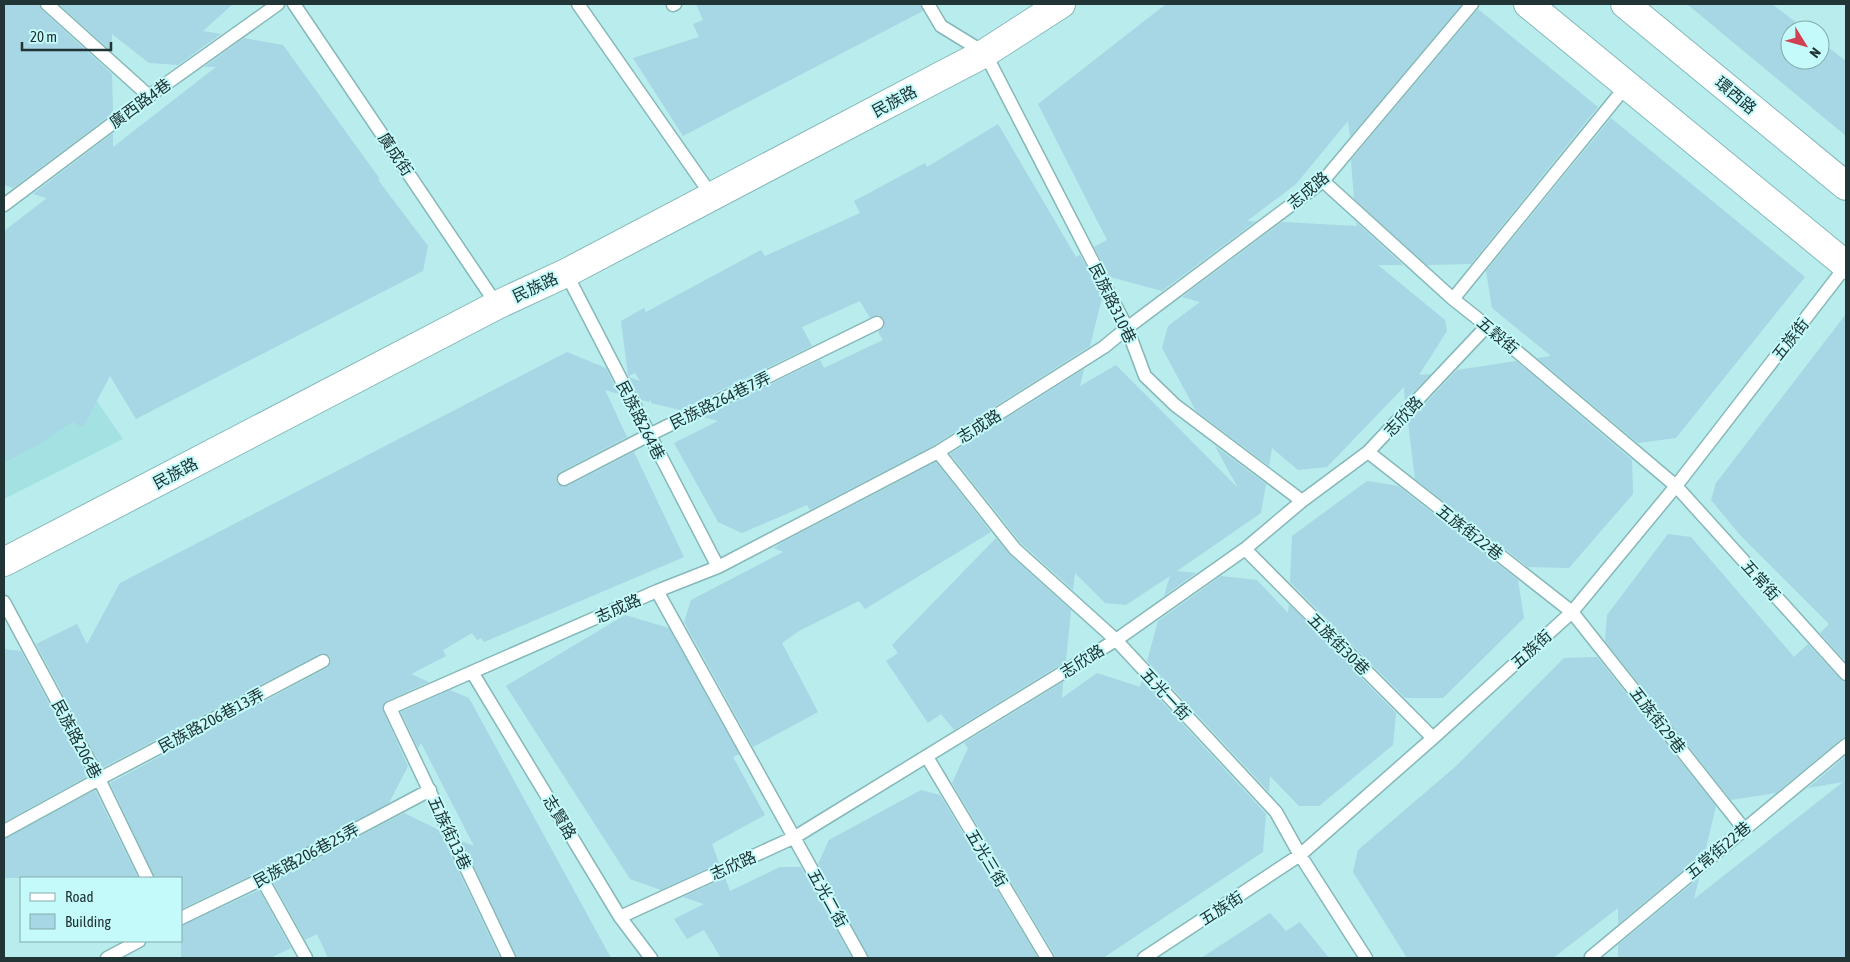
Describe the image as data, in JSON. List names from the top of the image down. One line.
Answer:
{"streets":{"main road":["環西路","民族路"],"lane":["廣西路4巷","廣成街","志成路","民族路310巷","五穀街","五族街","民族路264巷7弄","志欣路","民族路264巷","五族街22巷","五常街","五族街30巷","五光一街","民族路206巷13弄","五族街29巷","民族路206巷","志賢路","五族街13巷","五常街22巷","民族路206巷25弄","五光三街","五光二街"]},"crossings":[["民族路","廣成街"],["民族路","民族路310巷"],["民族路","民族路264巷"],["志成路","民族路310巷"],["志成路","五穀街"],["志成路","民族路264巷"],["志成路","五光一街"],["志成路","志賢路"],["志成路","五族街13巷"],["志成路","五光二街"],["民族路310巷","志欣路"],["五穀街","五族街"],["五穀街","志欣路"],["五穀街","五常街"],["五族街","五族街22巷"],["五族街","五常街"],["五族街","五族街30巷"],["五族街","五光一街"],["五族街","五族街29巷"],["民族路264巷7弄","民族路264巷"],["志欣路","五族街22巷"],["志欣路","五族街30巷"],["志欣路","五光一街"],["志欣路","志賢路"],["志欣路","五光三街"],["志欣路","五光二街"],["五族街22巷","五族街29巷"],["民族路206巷13弄","民族路206巷"],["五族街29巷","五常街22巷"],["五族街13巷","民族路206巷25弄"]],"legend":["Road","Building"],"scale_bar":"20 m","north":"bottom right"}
